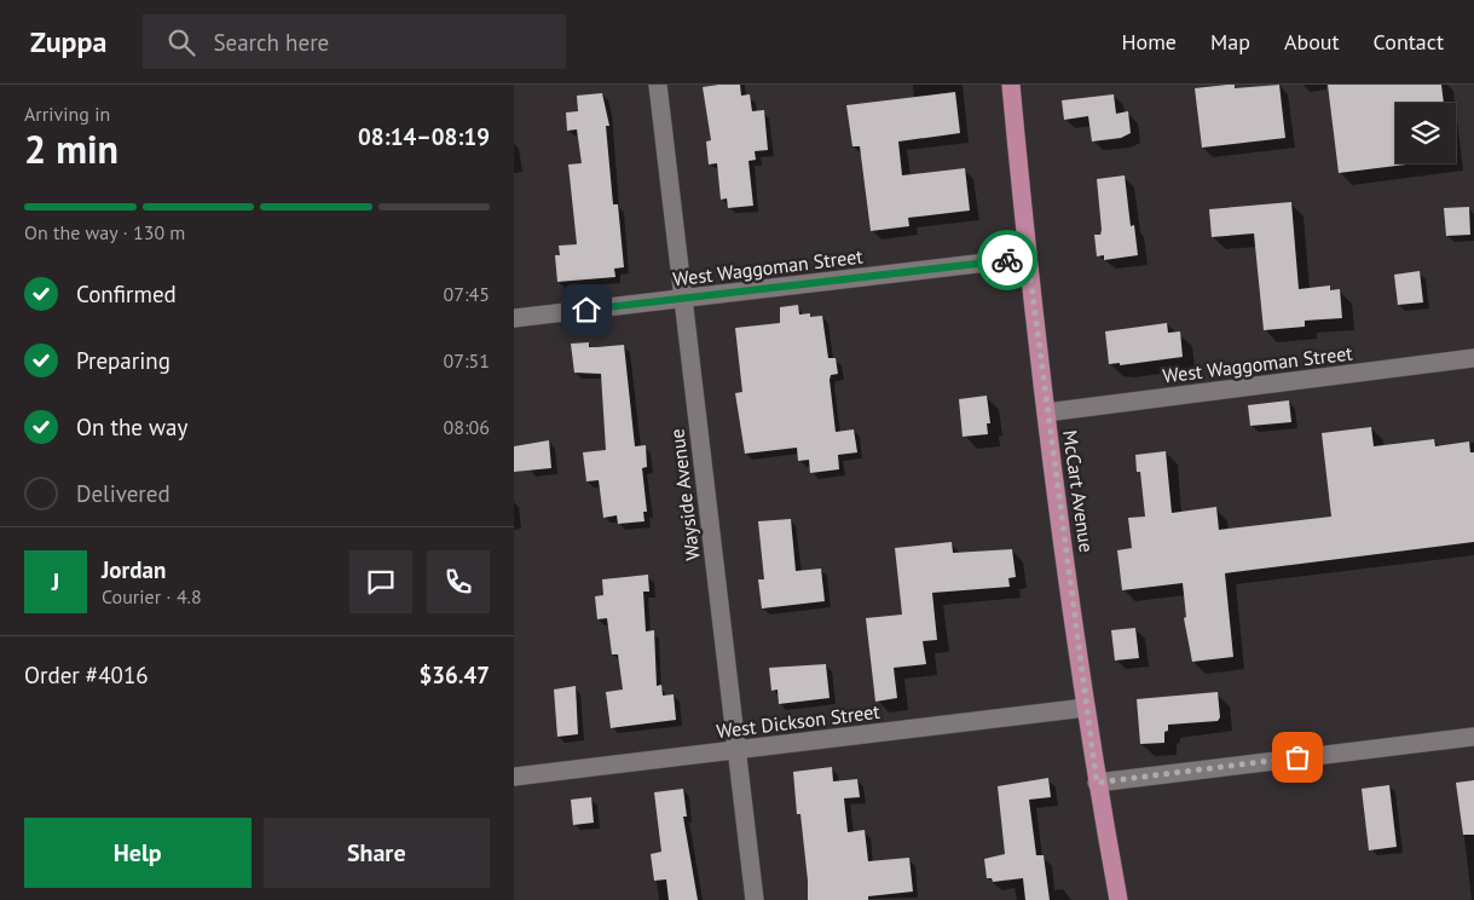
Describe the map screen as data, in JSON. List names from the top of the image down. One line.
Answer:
{"streets":{"main road":["McCart Avenue"],"street":["West Waggoman Street","Wayside Avenue","West Dickson Street"]},"crossings":[["West Waggoman Street","McCart Avenue"],["West Waggoman Street","Wayside Avenue"],["McCart Avenue","West Dickson Street"],["Wayside Avenue","West Dickson Street"]],"page":{"header":"Zuppa","search":"Search here","nav":["Home","Map","About","Contact"],"heading":["2 min","Arriving in","08:14–08:19"],"panel":["Jordan","Courier · 4.8","Order #4016","$36.47"],"bar":"On the way · 130 m","list":[["Confirmed","07:45"],["Preparing","07:51"],["On the way","08:06"],"Delivered"],"round":"J","buttons":["Help","Share"]}}
